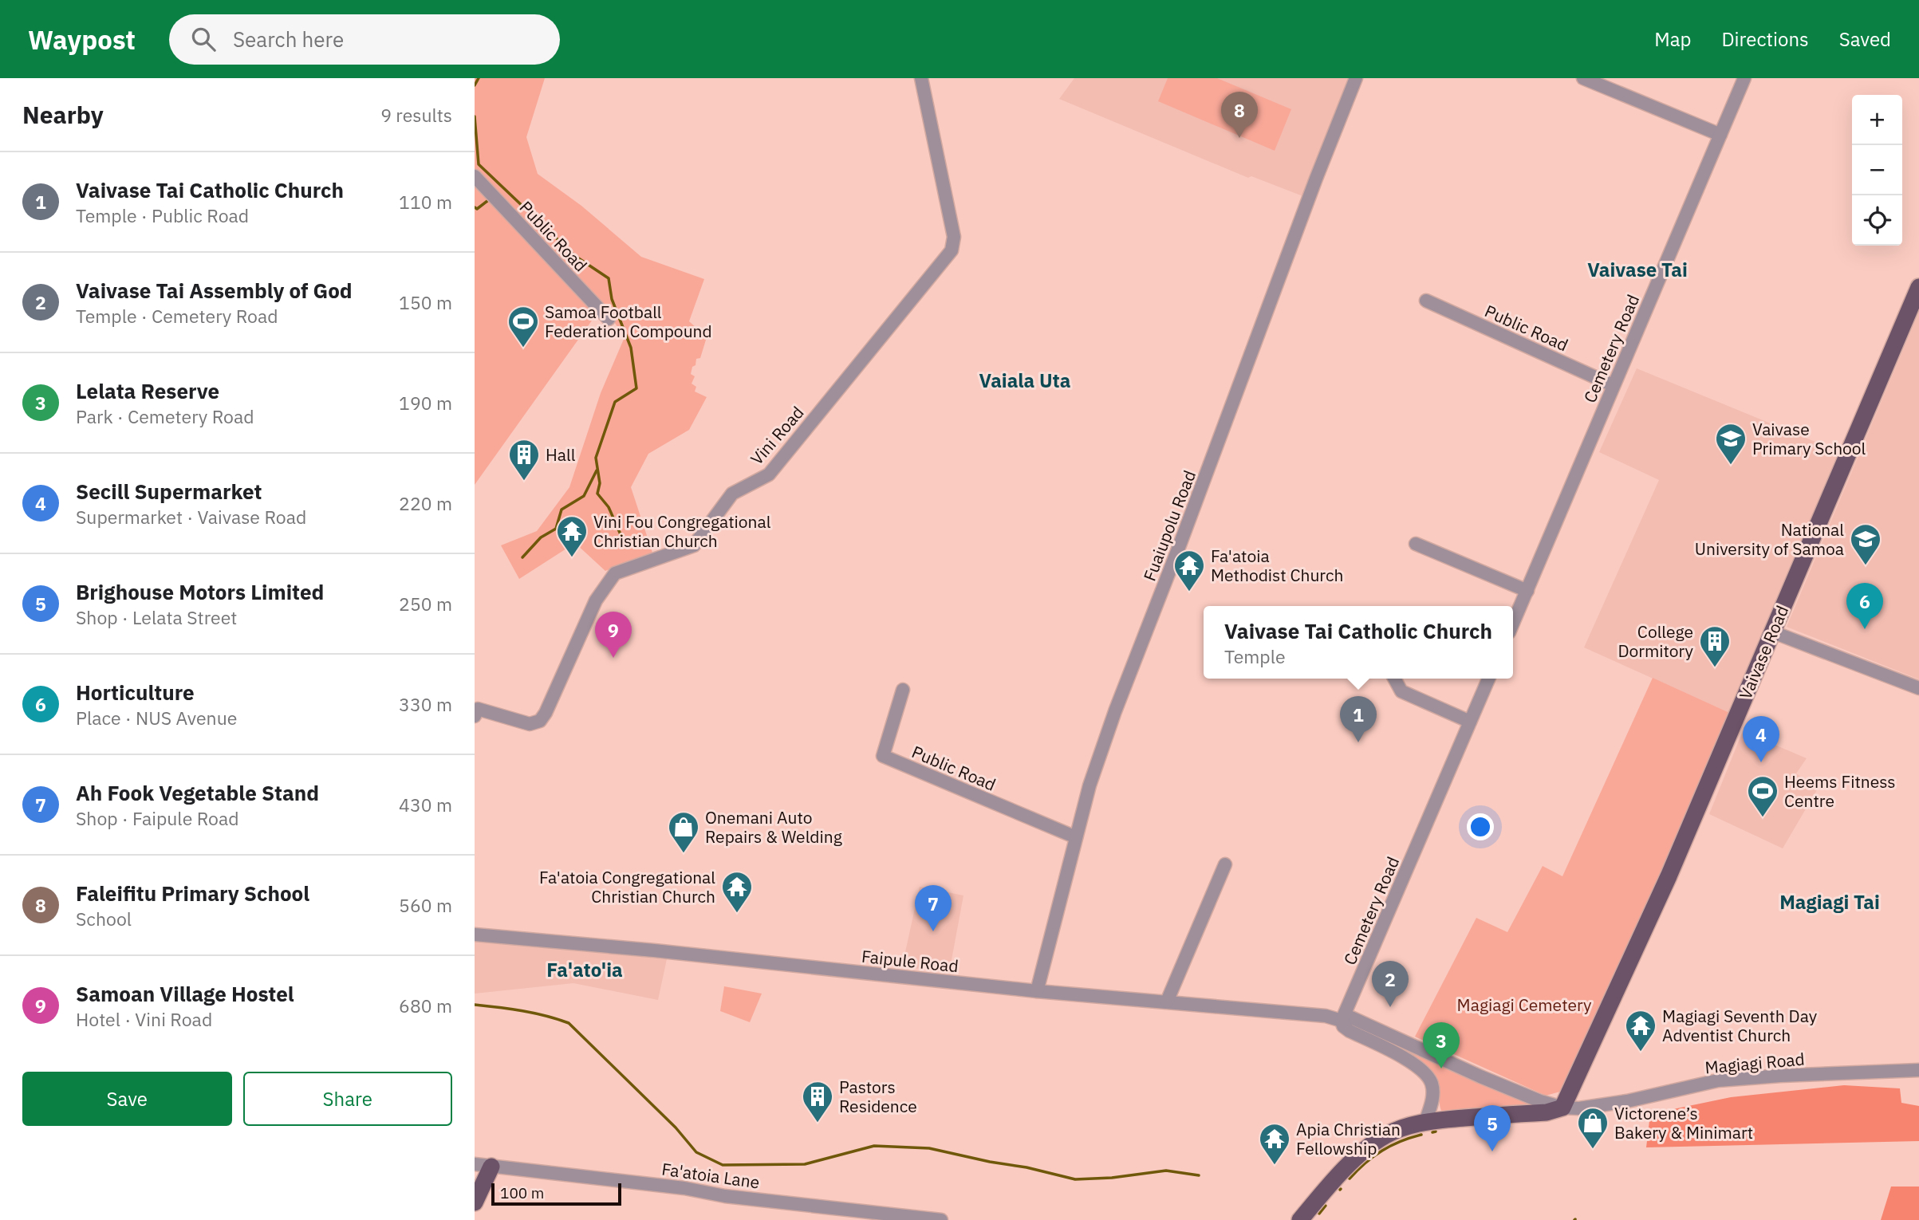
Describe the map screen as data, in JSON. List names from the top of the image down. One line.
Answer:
{"streets":{"main road":["Vaivase Road"],"street":["Public Road","Cemetery Road","Vini Road","Fuaiupolu Road","Faipule Road","Magiagi Road","Fa'atoia Lane"]},"crossings":[["Public Road","Cemetery Road"],["Public Road","Fuaiupolu Road"],["Cemetery Road","Faipule Road"],["Fuaiupolu Road","Faipule Road"],["Vaivase Road","Faipule Road"],["Vaivase Road","Magiagi Road"],["Faipule Road","Magiagi Road"]],"districts":["Vaivase Tai","Vaiala Uta","Magiagi Tai","Fa'ato'ia"],"parks":["Magiagi Cemetery"],"places":{"sports":["Samoa Football Federation Compound","Heems Fitness Centre"],"school or university":["Vaivase Primary School","National University of Samoa"],"building":["Hall","College Dormitory","Pastors Residence"],"temple":["Vini Fou Congregational Christian Church","Fa'atoia Methodist Church","Fa'atoia Congregational Christian Church","Magiagi Seventh Day Adventist Church","Apia Christian Fellowship"],"shop":["Onemani Auto Repairs & Welding","Victorene’s Bakery & Minimart"]},"scale_bar":"100 m","page":{"header":"Waypost","search":"Search here","nav":["Map","Directions","Saved"],"heading":["Nearby","9 results"],"pins":["8","6","9","1","4","7","2","3","5"],"map_buttons":["+","−"],"list":[{"mark":"1","name":"Vaivase Tai Catholic Church","note":"Temple · Public Road","value":"110 m"},{"mark":"2","name":"Vaivase Tai Assembly of God","note":"Temple · Cemetery Road","value":"150 m"},{"mark":"3","name":"Lelata Reserve","note":"Park · Cemetery Road","value":"190 m"},{"mark":"4","name":"Secill Supermarket","note":"Supermarket · Vaivase Road","value":"220 m"},{"mark":"5","name":"Brighouse Motors Limited","note":"Shop · Lelata Street","value":"250 m"},{"mark":"6","name":"Horticulture","note":"Place · NUS Avenue","value":"330 m"},{"mark":"7","name":"Ah Fook Vegetable Stand","note":"Shop · Faipule Road","value":"430 m"},{"mark":"8","name":"Faleifitu Primary School","note":"School","value":"560 m"},{"mark":"9","name":"Samoan Village Hostel","note":"Hotel · Vini Road","value":"680 m"}],"popup":["Vaivase Tai Catholic Church","Temple"],"buttons":["Save","Share"],"scale":"100 m"}}
